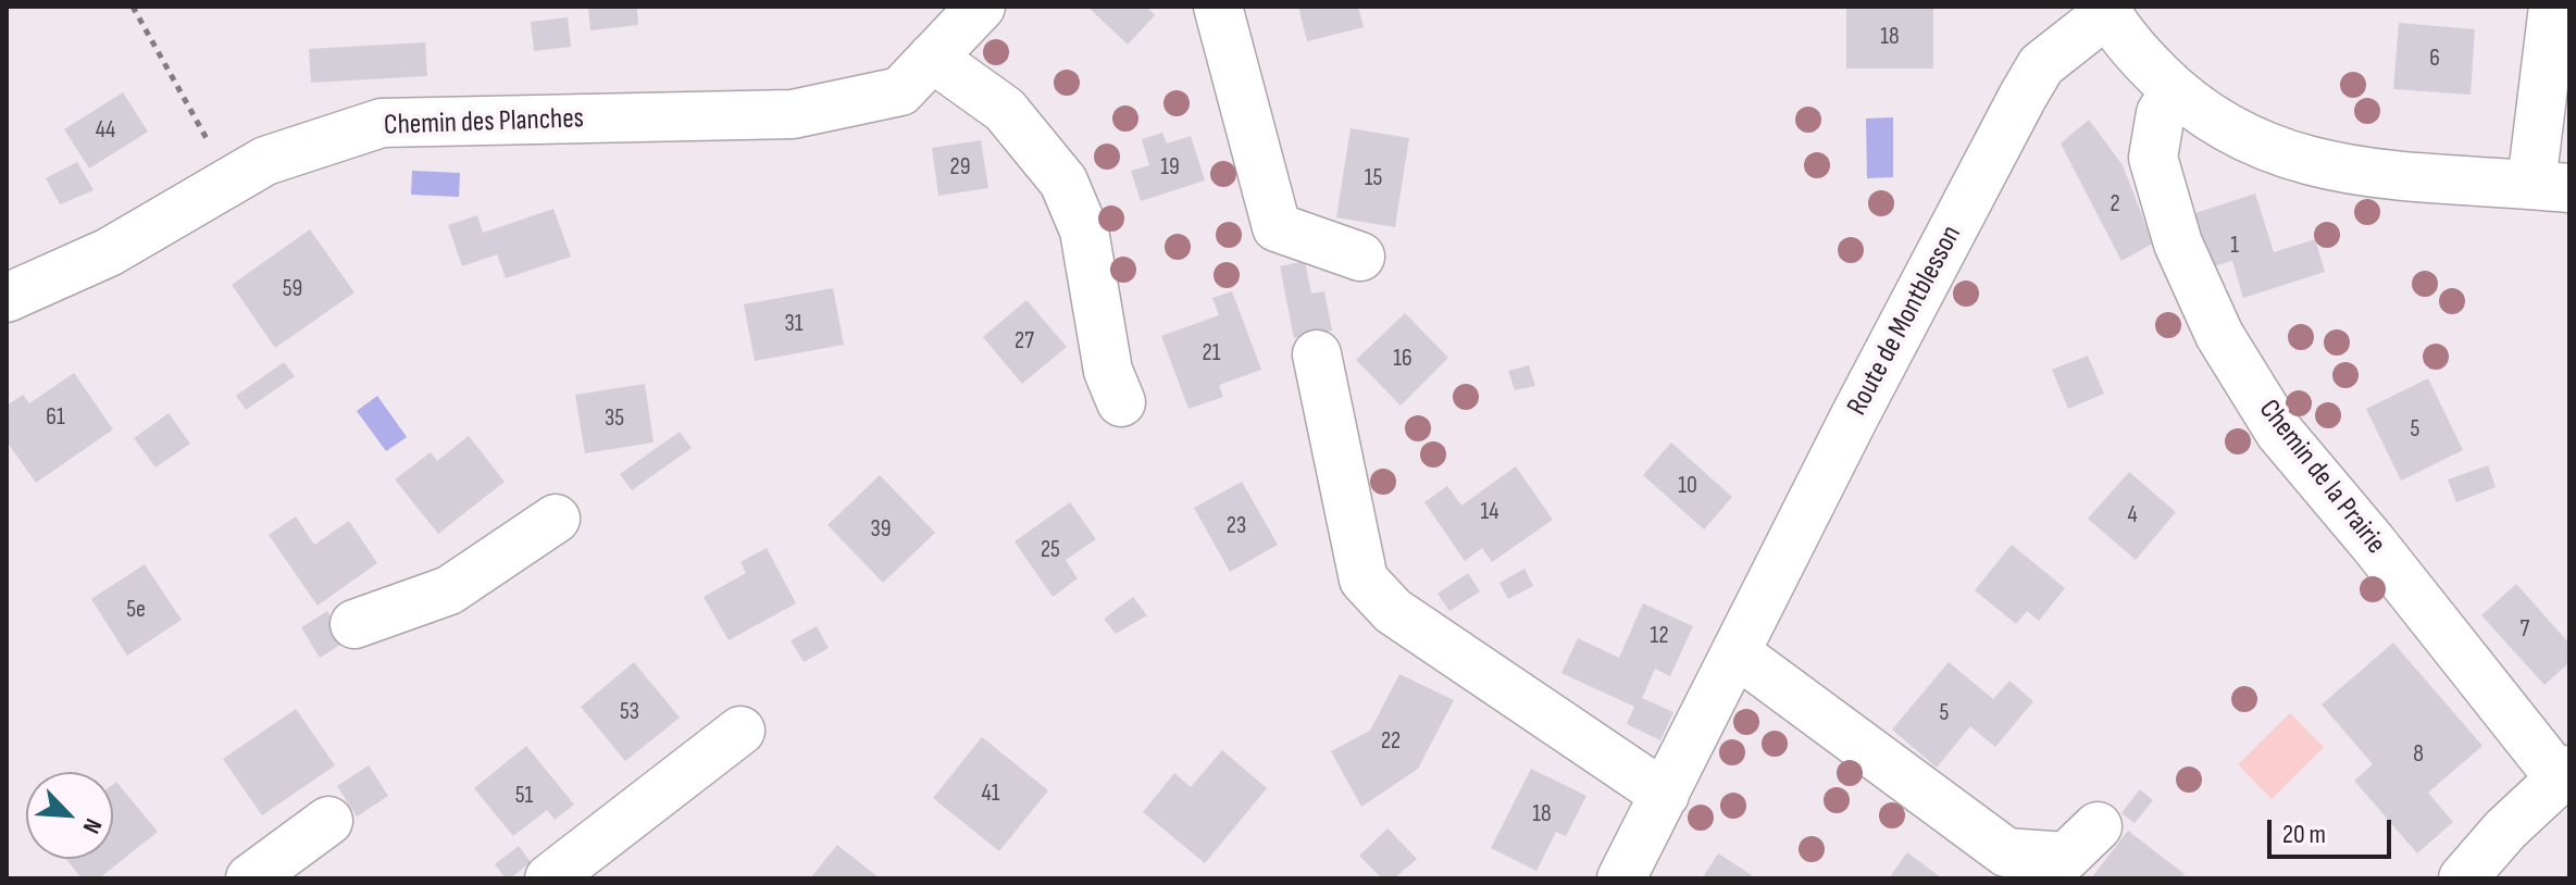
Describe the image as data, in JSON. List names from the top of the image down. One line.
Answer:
{"streets":{"street":["Chemin des Planches","Route de Montblesson","Chemin de la Prairie"]},"house_numbers":["18","6","44","29","19","15","2","1","59","31","27","21","16","61","35","5","10","14","4","23","39","25","5e","7","12","53","5","22","8","41","51","18"],"scale_bar":"20 m","north":"bottom right"}
